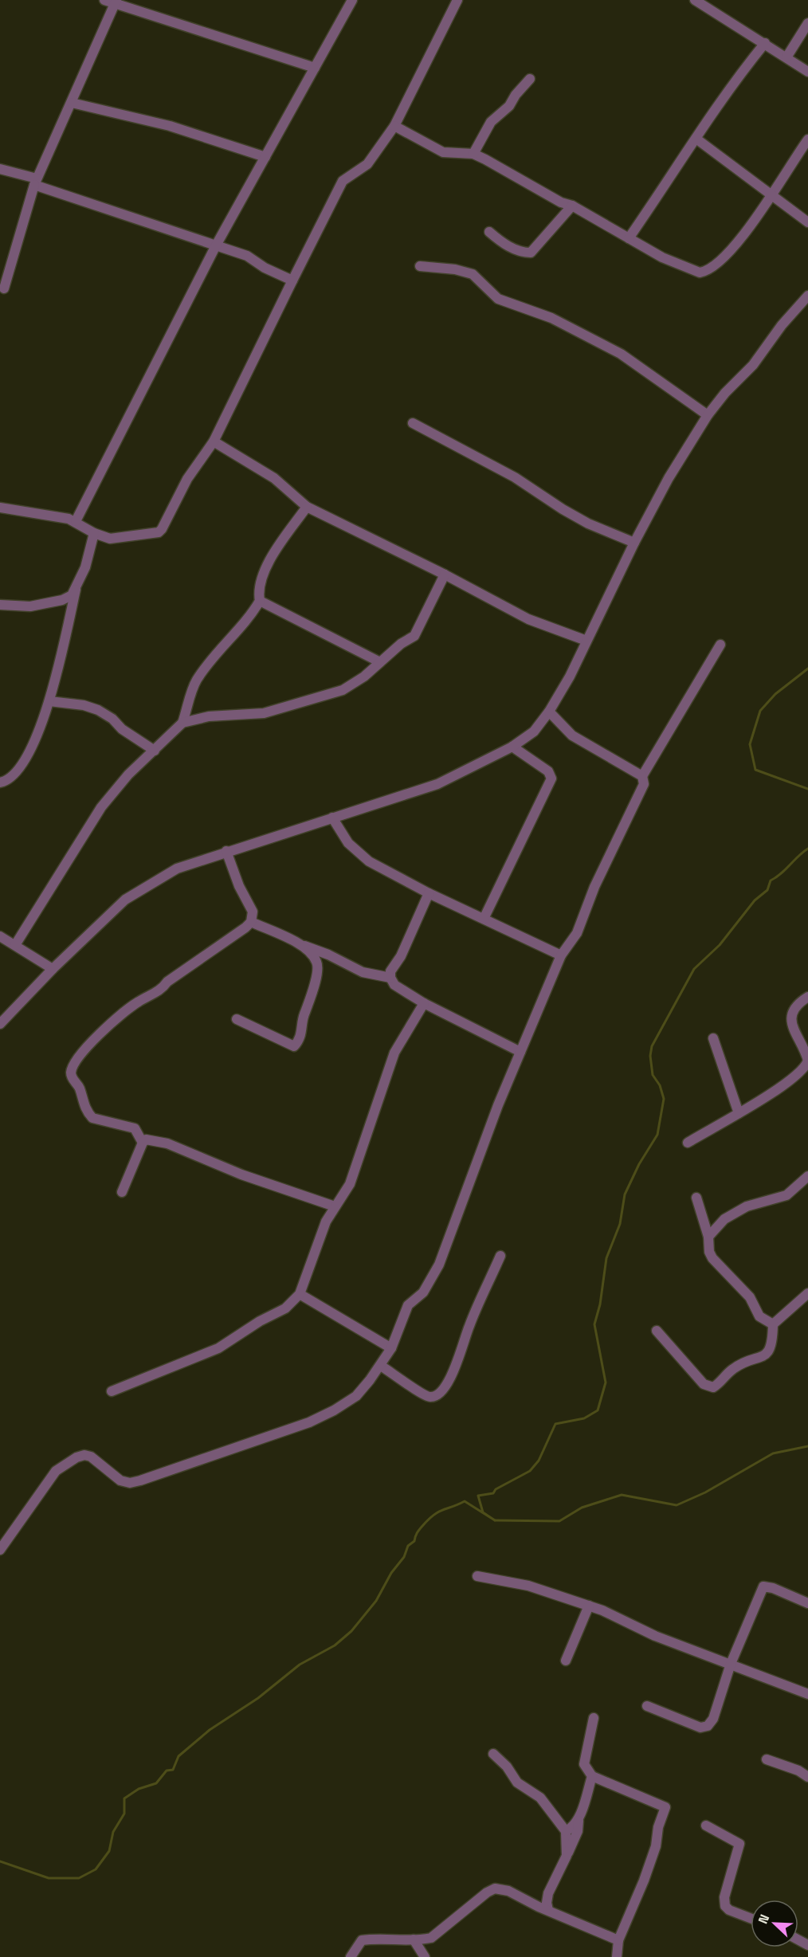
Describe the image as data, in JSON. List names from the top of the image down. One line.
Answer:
{"north":"top left"}
